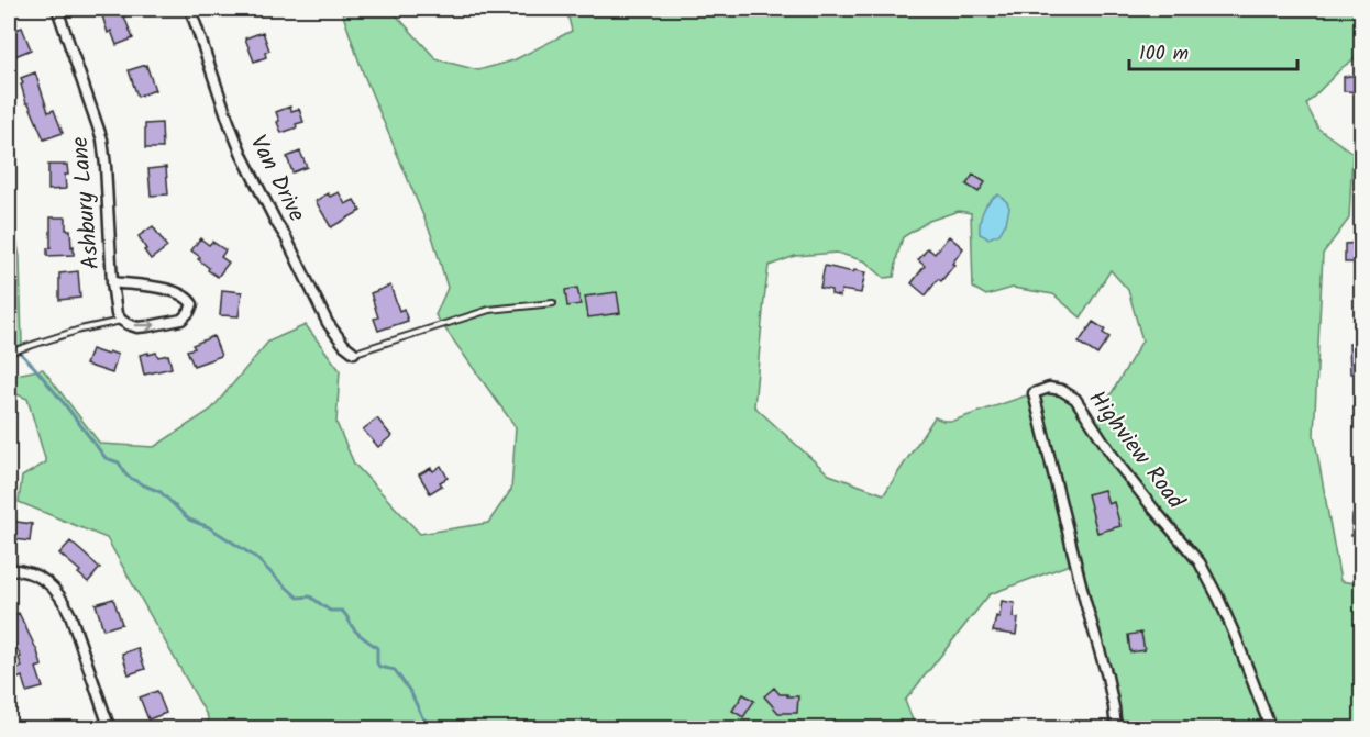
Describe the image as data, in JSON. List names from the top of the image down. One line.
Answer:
{"streets":{"street":["Van Drive","Ashbury Lane","Highview Road"]},"scale_bar":"100 m"}
